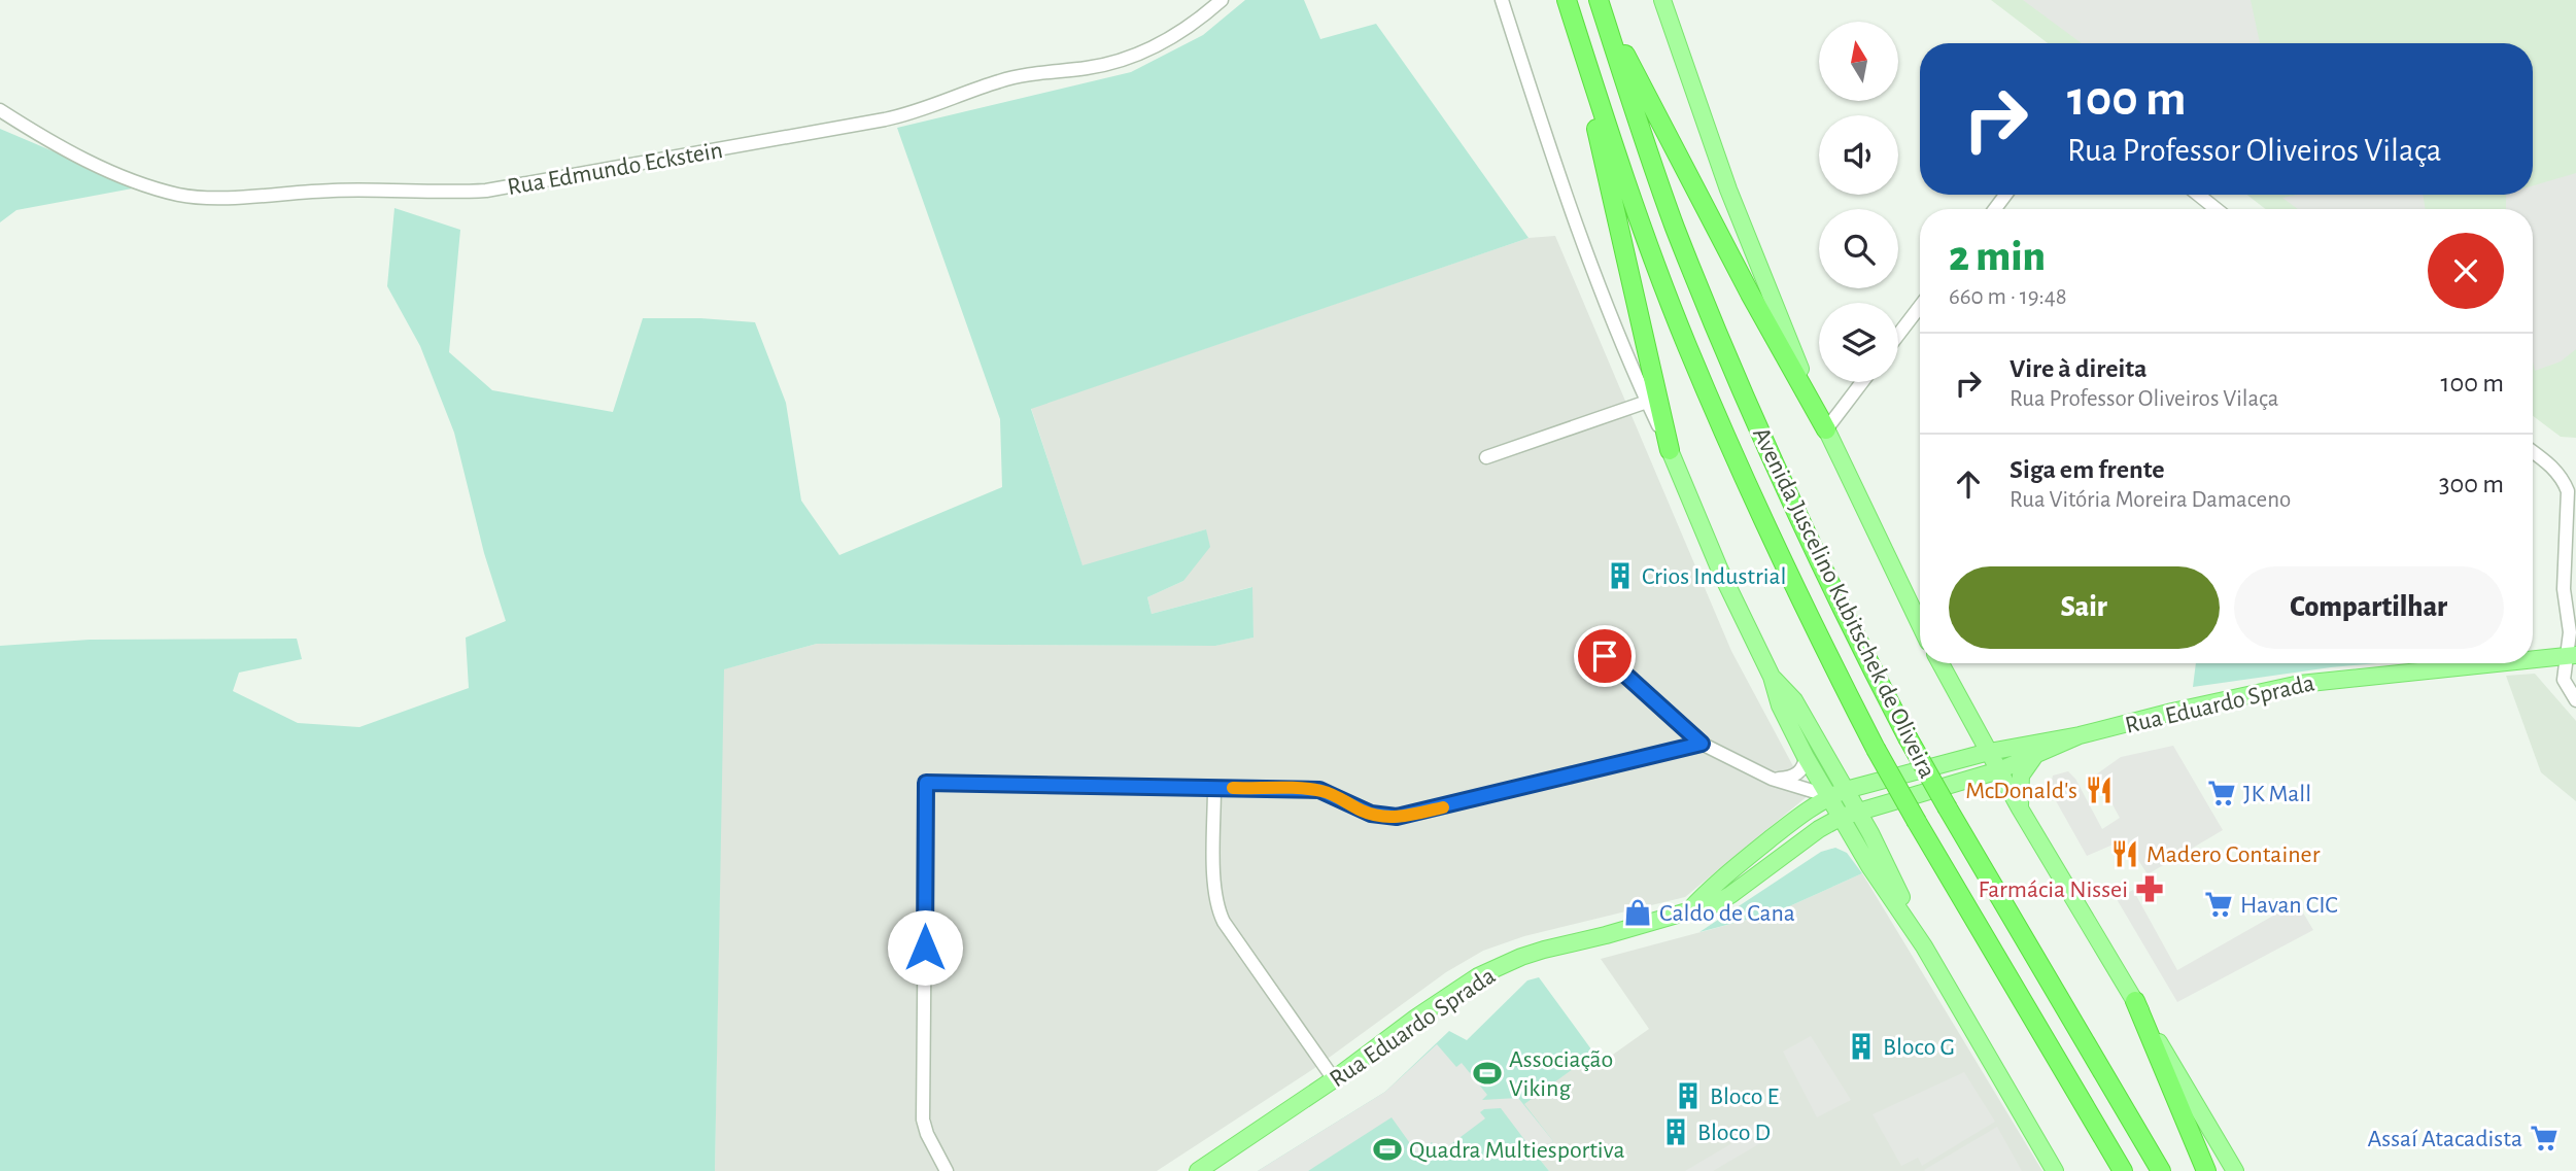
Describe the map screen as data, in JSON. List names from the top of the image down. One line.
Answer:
{"streets":{"highway":["Avenida Juscelino Kubitschek de Oliveira"],"main road":["Rua Eduardo Sprada"],"street":["Rua Edmundo Eckstein"]},"places":{"building":["Crios Industrial","Bloco G","Bloco E","Bloco D"],"restaurant":["McDonald's","Madero Container"],"supermarket":["JK Mall","Havan CIC","Assaí Atacadista"],"pharmacy":["Farmácia Nissei"],"shop":["Caldo de Cana"],"sports":["Associação Viking","Quadra Multiesportiva"]},"north":"top","page":{"turn":["100 m","Rua Professor Oliveiros Vilaça"],"heading":["2 min","660 m · 19:48"],"list":[{"name":"Vire à direita","note":"Rua Professor Oliveiros Vilaça","value":"100 m"},{"name":"Siga em frente","note":"Rua Vitória Moreira Damaceno","value":"300 m"}],"buttons":["Sair","Compartilhar"]}}
